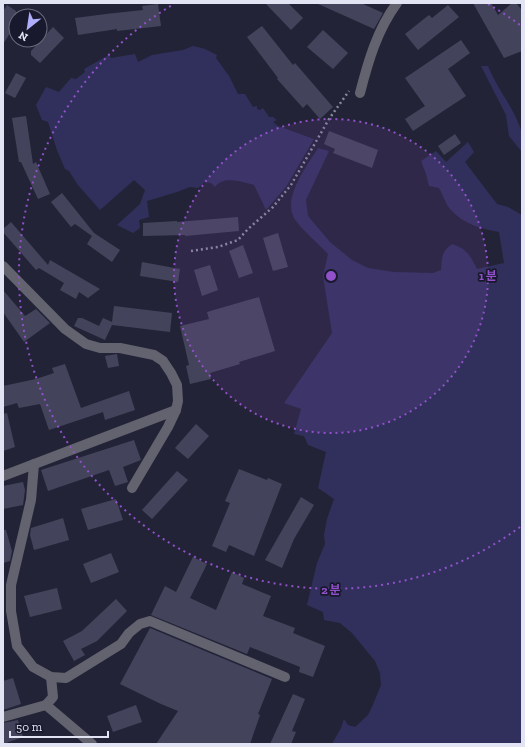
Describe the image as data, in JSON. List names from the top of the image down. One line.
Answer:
{"scale_bar":"50 m","north":"bottom left","rings":["1 분","2 분"]}
